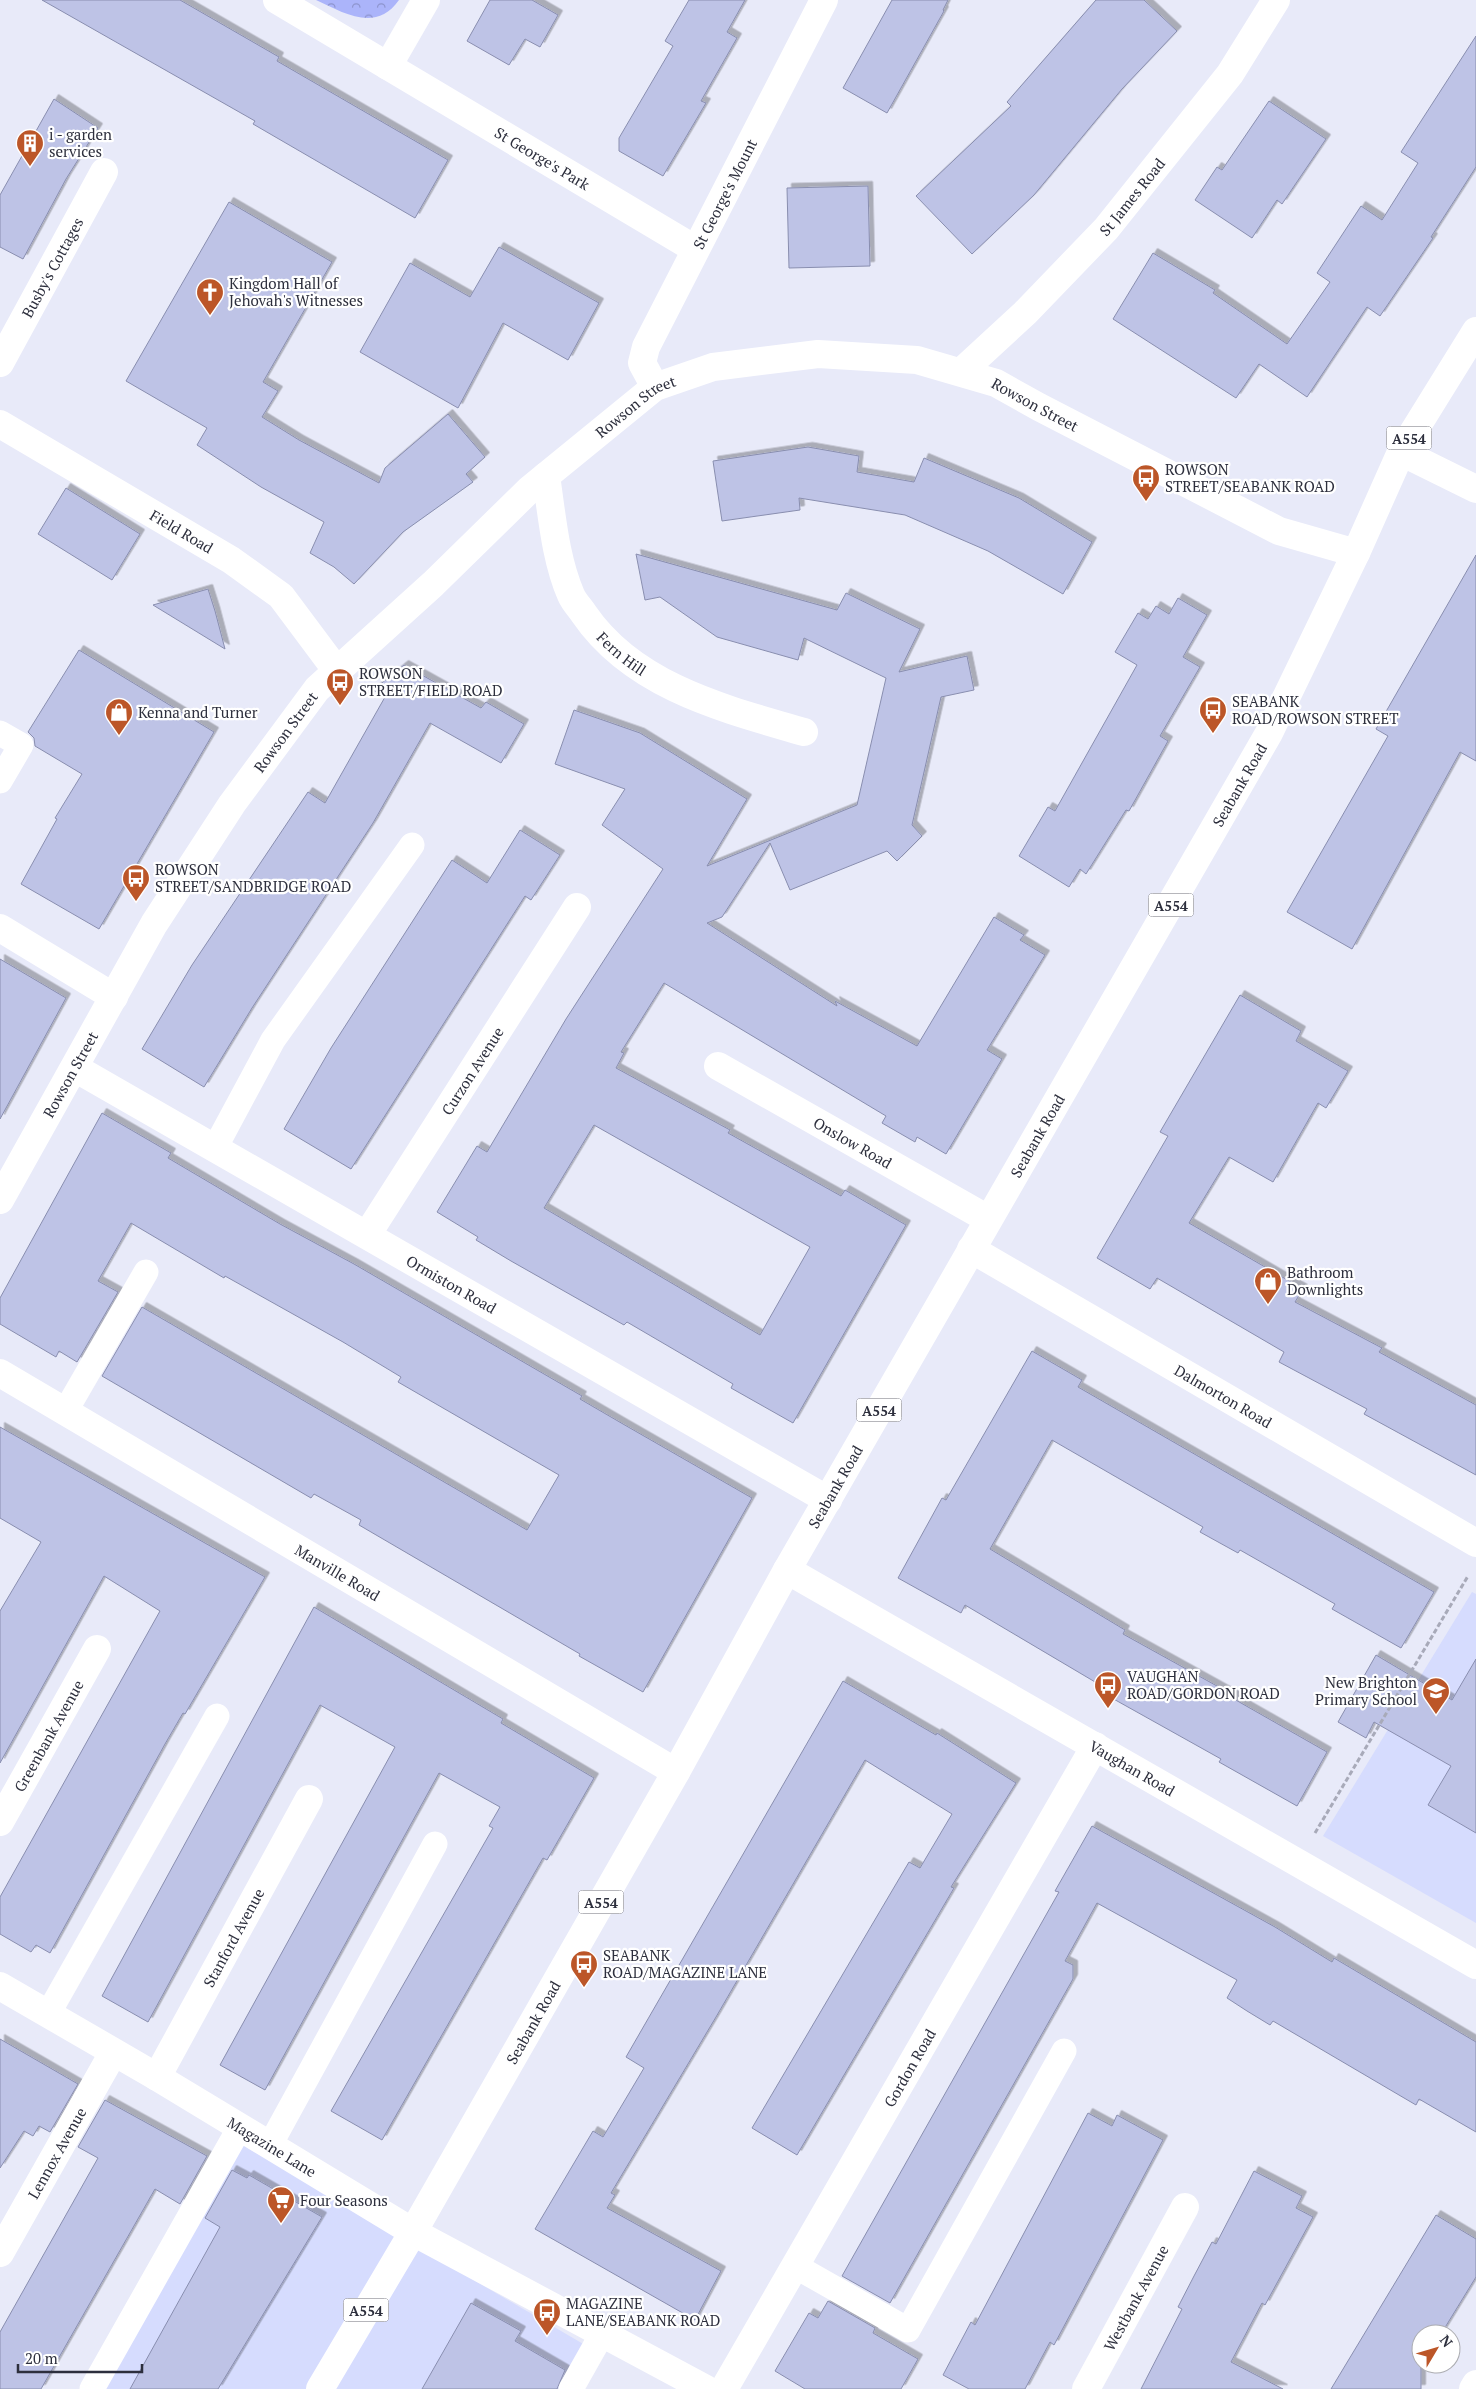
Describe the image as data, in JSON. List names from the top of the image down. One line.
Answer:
{"streets":{"street":["St George's Park","St George's Mount","St James Road","Busby's Cottages","Rowson Street","A554","Field Road","Fern Hill","Seabank Road","Curzon Avenue","Onslow Road","Ormiston Road","Dalmorton Road","Manville Road","Greenbank Avenue","Vaughan Road","Stanford Avenue","Gordon Road","Magazine Lane","Lennox Avenue","Westbank Avenue"]},"crossings":[["St George's Park","St George's Mount"],["St George's Mount","Rowson Street"],["St James Road","Rowson Street"],["Rowson Street","A554"],["Rowson Street","Field Road"],["Rowson Street","Fern Hill"],["Rowson Street","Seabank Road"],["Rowson Street","Ormiston Road"],["A554","Seabank Road"],["Seabank Road","Onslow Road"],["Seabank Road","Ormiston Road"],["Seabank Road","Dalmorton Road"],["Seabank Road","Manville Road"],["Seabank Road","Vaughan Road"],["Seabank Road","Magazine Lane"],["Curzon Avenue","Ormiston Road"],["Vaughan Road","Gordon Road"],["Stanford Avenue","Magazine Lane"],["Magazine Lane","Lennox Avenue"]],"places":{"building":["i - garden services"],"church":["Kingdom Hall of Jehovah's Witnesses"],"bus stop":["ROWSON STREET/SEABANK ROAD","ROWSON STREET/FIELD ROAD","SEABANK ROAD/ROWSON STREET","ROWSON STREET/SANDBRIDGE ROAD","VAUGHAN ROAD/GORDON ROAD","SEABANK ROAD/MAGAZINE LANE","MAGAZINE LANE/SEABANK ROAD"],"shop":["Kenna and Turner","Bathroom Downlights"],"school or university":["New Brighton Primary School"],"supermarket":["Four Seasons"]},"scale_bar":"20 m","north":"top right"}
